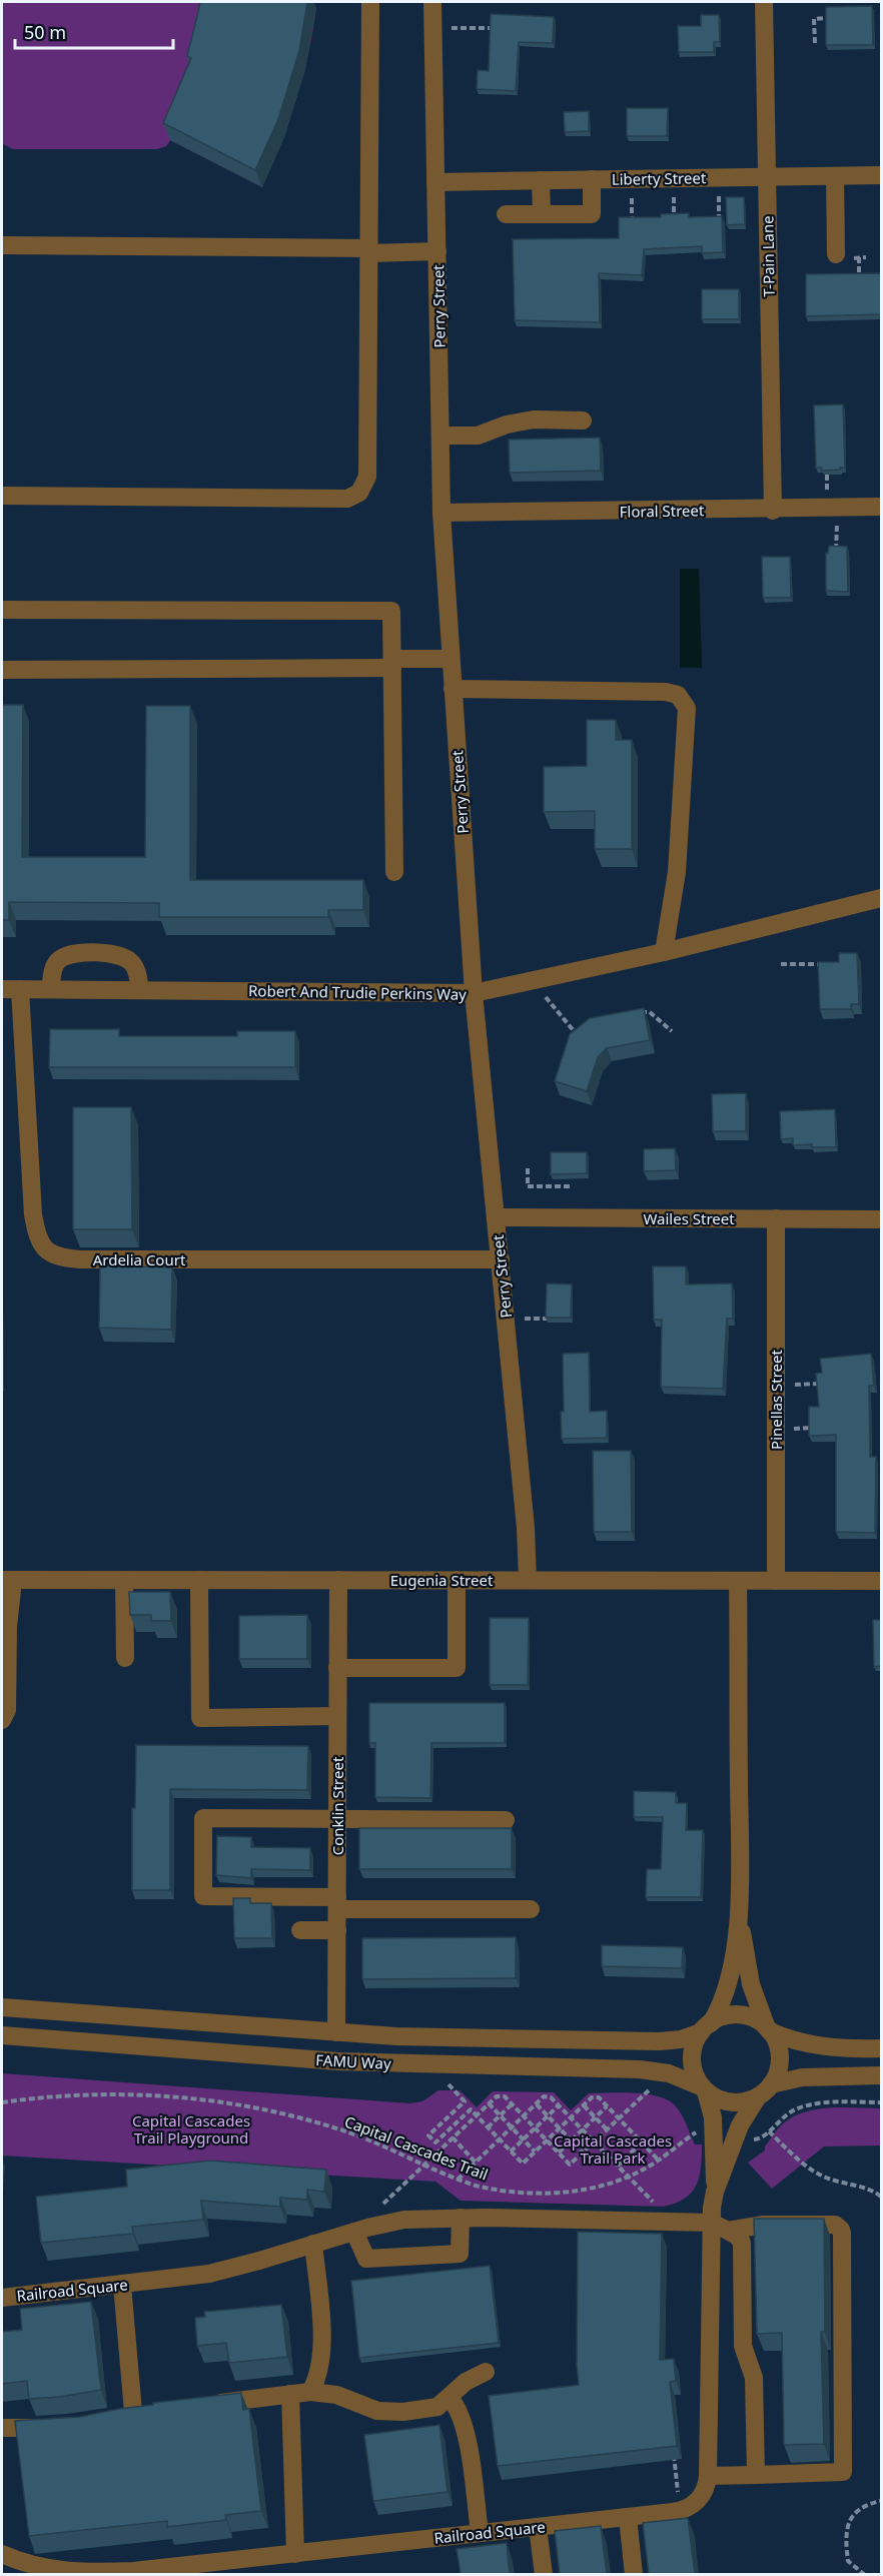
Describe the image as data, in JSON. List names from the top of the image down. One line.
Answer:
{"streets":{"street":["Liberty Street","T-Pain Lane","Perry Street","Floral Street","Robert And Trudie Perkins Way","Wailes Street","Ardelia Court","Pinellas Street","Eugenia Street","Conklin Street","FAMU Way","Railroad Square"],"path":["Capital Cascades Trail"]},"crossings":[["Liberty Street","T-Pain Lane"],["Liberty Street","Perry Street"],["T-Pain Lane","Floral Street"],["Perry Street","Floral Street"],["Perry Street","Robert And Trudie Perkins Way"],["Perry Street","Wailes Street"],["Perry Street","Ardelia Court"],["Perry Street","Eugenia Street"],["Robert And Trudie Perkins Way","Ardelia Court"],["Wailes Street","Pinellas Street"],["Pinellas Street","Eugenia Street"],["Eugenia Street","Conklin Street"],["Conklin Street","FAMU Way"]],"parks":["Capital Cascades Trail Playground","Capital Cascades Trail Park"],"scale_bar":"50 m"}
